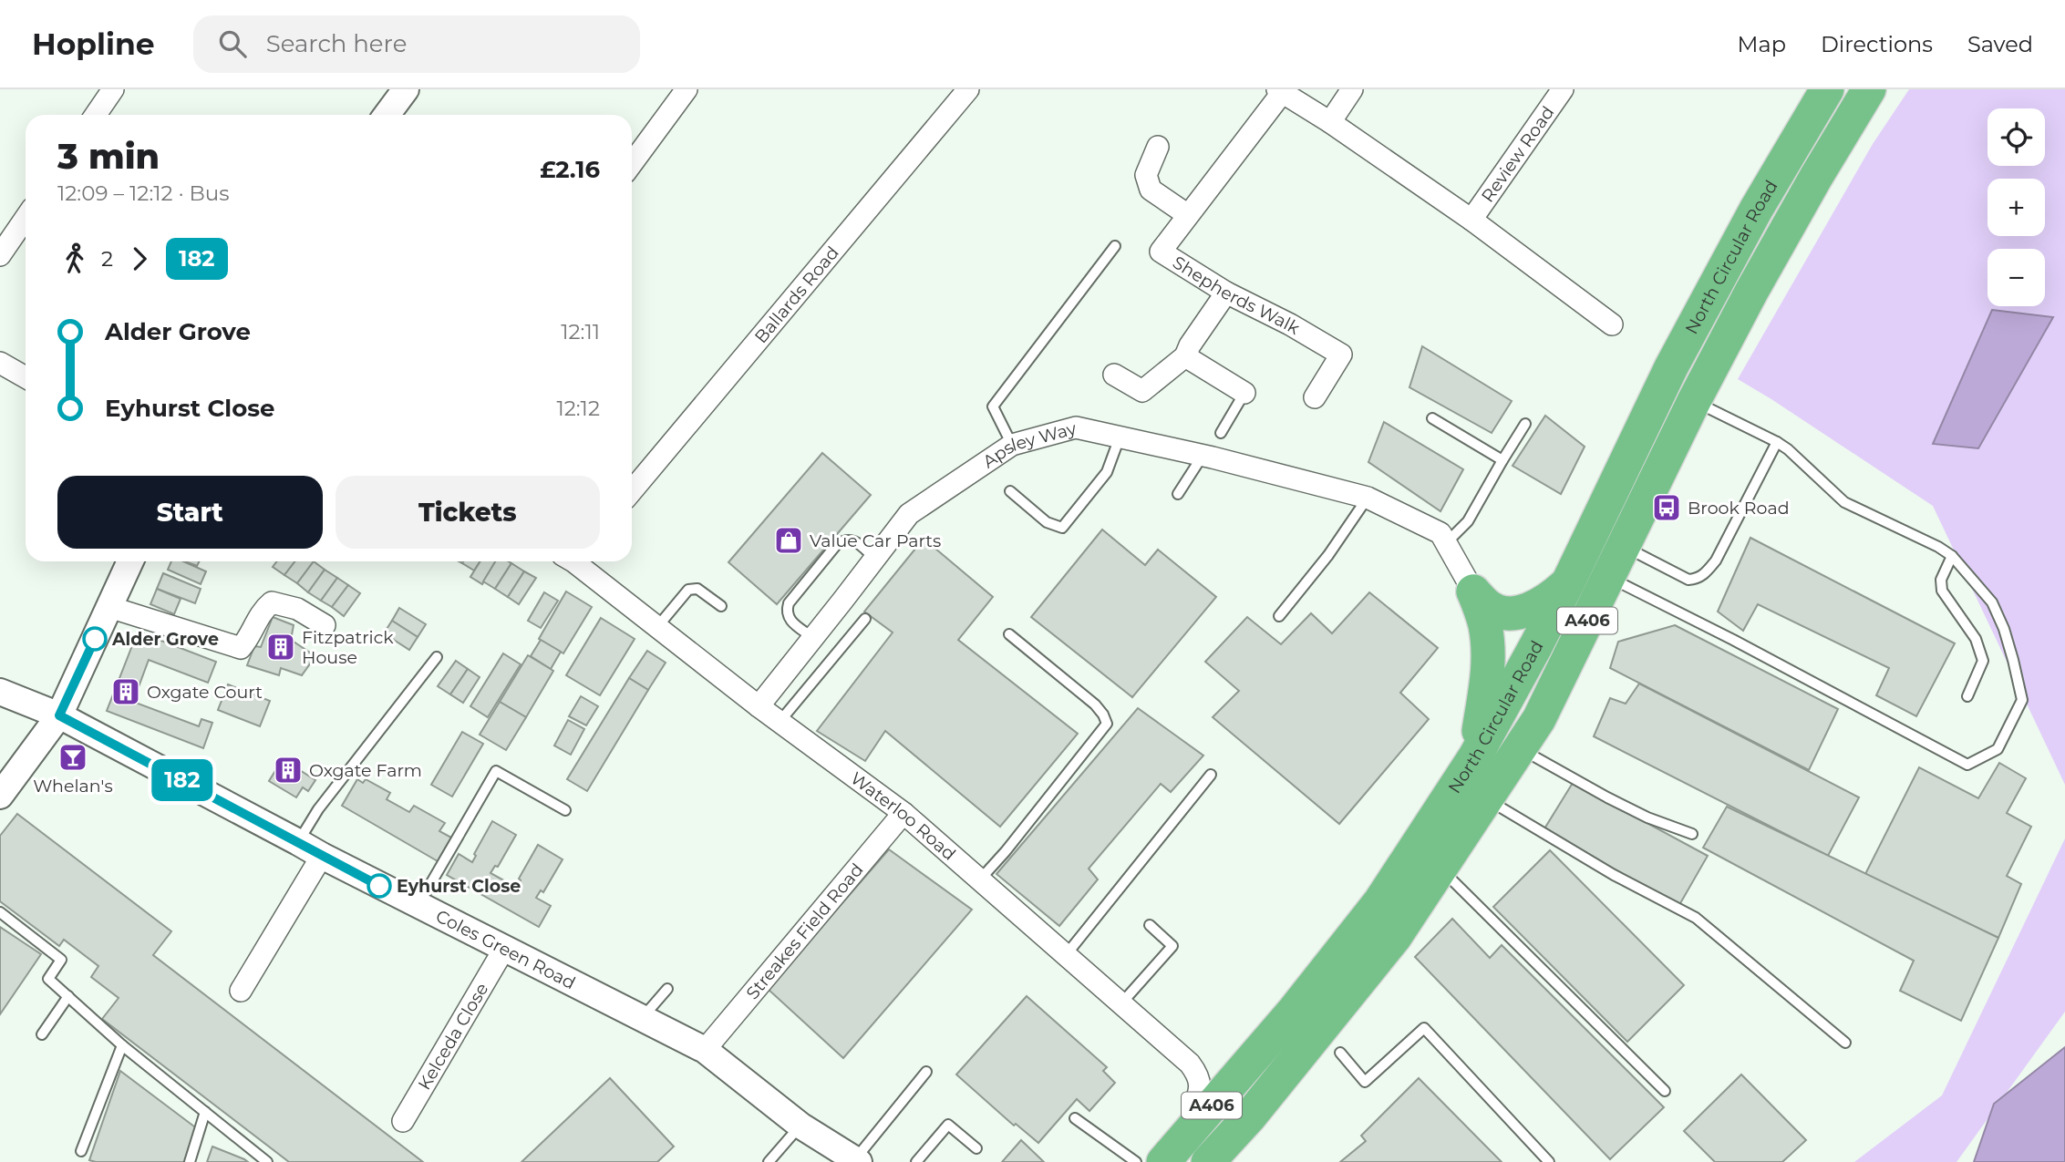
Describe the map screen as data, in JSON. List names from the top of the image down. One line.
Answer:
{"streets":{"highway":["North Circular Road","A406"],"street":["Review Road","Ballards Road","Shepherds Walk","Apsley Way","Waterloo Road","Streakes Field Road","Coles Green Road","Kelceda Close"]},"crossings":[["North Circular Road","A406"],["Apsley Way","Waterloo Road"],["A406","Waterloo Road"],["Waterloo Road","Streakes Field Road"],["Streakes Field Road","Coles Green Road"],["Coles Green Road","Kelceda Close"]],"places":{"bus stop":["Brook Road"],"shop":["Value Car Parts"],"other":["Alder Grove","Eyhurst Close"],"building":["Fitzpatrick House","Oxgate Court","Oxgate Farm"],"bar":["Whelan's"]},"lines":["bus line 182"],"page":{"header":"Hopline","search":"Search here","nav":["Map","Directions","Saved"],"on_map":"182","map_buttons":["+","−"],"heading":["3 min","12:09 – 12:12 · Bus","£2.16"],"legs":["2","182"],"list":[{"name":"Alder Grove","value":"12:11"},{"name":"Eyhurst Close","value":"12:12"}],"buttons":["Start","Tickets"]}}
